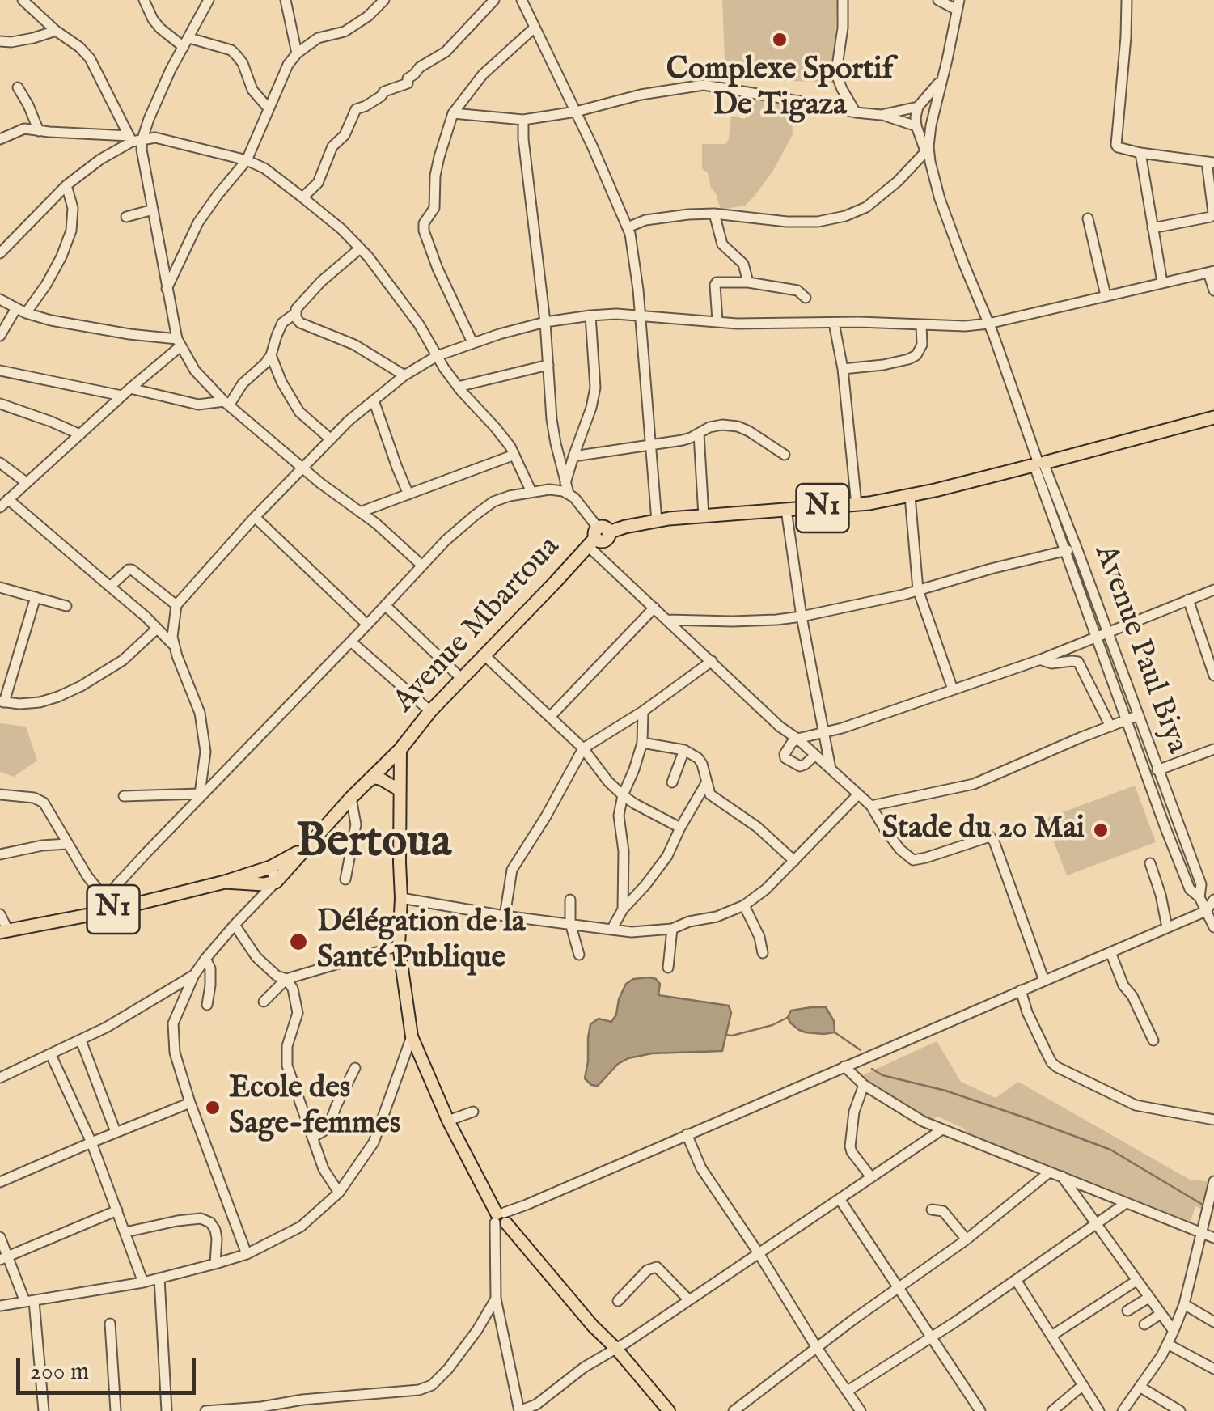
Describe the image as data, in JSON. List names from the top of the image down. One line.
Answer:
{"streets":{"highway":["N1","Avenue Mbartoua"],"street":["Avenue Paul Biya"]},"crossings":[["N1","Avenue Mbartoua"],["N1","Avenue Paul Biya"]],"districts":["Bertoua"],"places":["Complexe Sportif De Tigaza","Stade du 20 Mai","Délégation de la Santé Publique","Ecole des Sage-femmes"],"scale_bar":"200 m"}
